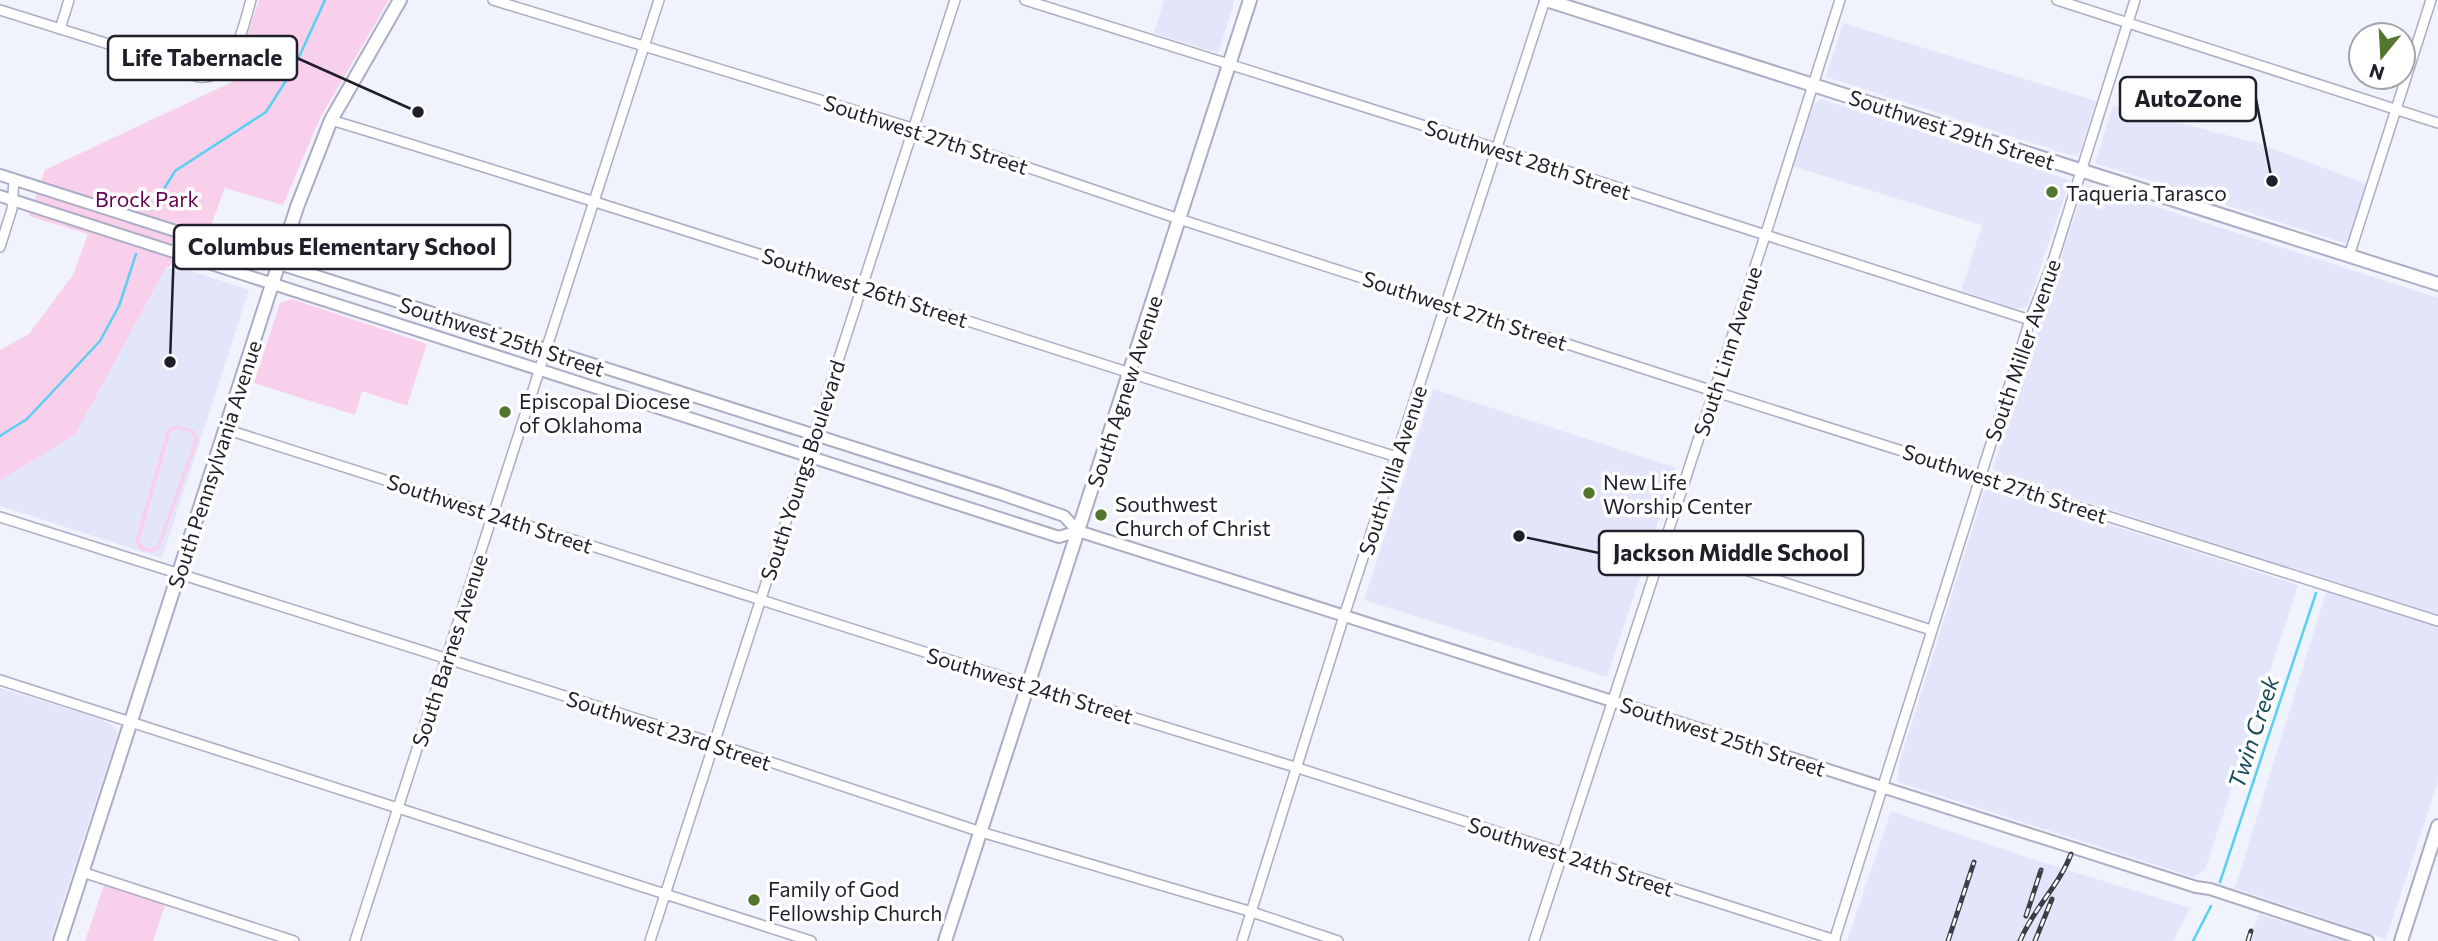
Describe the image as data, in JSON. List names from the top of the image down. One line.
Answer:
{"streets":{"main road":["Southwest 29th Street","South Agnew Avenue","South Pennsylvania Avenue"],"street":["Southwest 27th Street","Southwest 28th Street","Southwest 26th Street","Southwest 25th Street","South Miller Avenue","South Linn Avenue","South Youngs Boulevard","South Villa Avenue","Southwest 24th Street","South Barnes Avenue","Southwest 23rd Street"]},"crossings":[["Southwest 29th Street","South Miller Avenue"],["Southwest 29th Street","South Linn Avenue"],["Southwest 29th Street","South Villa Avenue"],["Southwest 27th Street","South Miller Avenue"],["Southwest 27th Street","South Linn Avenue"],["Southwest 27th Street","South Agnew Avenue"],["Southwest 27th Street","South Youngs Boulevard"],["Southwest 27th Street","South Villa Avenue"],["Southwest 27th Street","South Barnes Avenue"],["Southwest 28th Street","South Miller Avenue"],["Southwest 28th Street","South Linn Avenue"],["Southwest 28th Street","South Agnew Avenue"],["Southwest 28th Street","South Villa Avenue"],["Southwest 26th Street","South Agnew Avenue"],["Southwest 26th Street","South Pennsylvania Avenue"],["Southwest 26th Street","South Youngs Boulevard"],["Southwest 26th Street","South Villa Avenue"],["Southwest 26th Street","South Barnes Avenue"],["Southwest 25th Street","South Miller Avenue"],["Southwest 25th Street","South Linn Avenue"],["Southwest 25th Street","South Agnew Avenue"],["Southwest 25th Street","South Pennsylvania Avenue"],["Southwest 25th Street","South Youngs Boulevard"],["Southwest 25th Street","South Villa Avenue"],["Southwest 25th Street","South Barnes Avenue"],["South Miller Avenue","Southwest 24th Street"],["South Linn Avenue","Southwest 24th Street"],["South Agnew Avenue","Southwest 24th Street"],["South Agnew Avenue","Southwest 23rd Street"],["South Pennsylvania Avenue","Southwest 24th Street"],["South Pennsylvania Avenue","Southwest 23rd Street"],["South Youngs Boulevard","Southwest 24th Street"],["South Youngs Boulevard","Southwest 23rd Street"],["South Villa Avenue","Southwest 24th Street"],["South Villa Avenue","Southwest 23rd Street"],["Southwest 24th Street","South Barnes Avenue"],["South Barnes Avenue","Southwest 23rd Street"]],"water":["Twin Creek"],"parks":["Brock Park"],"places":["Life Tabernacle","AutoZone","Taqueria Tarasco","Columbus Elementary School","Episcopal Diocese of Oklahoma","New Life Worship Center","Southwest Church of Christ","Jackson Middle School","Family of God Fellowship Church"],"north":"bottom"}
